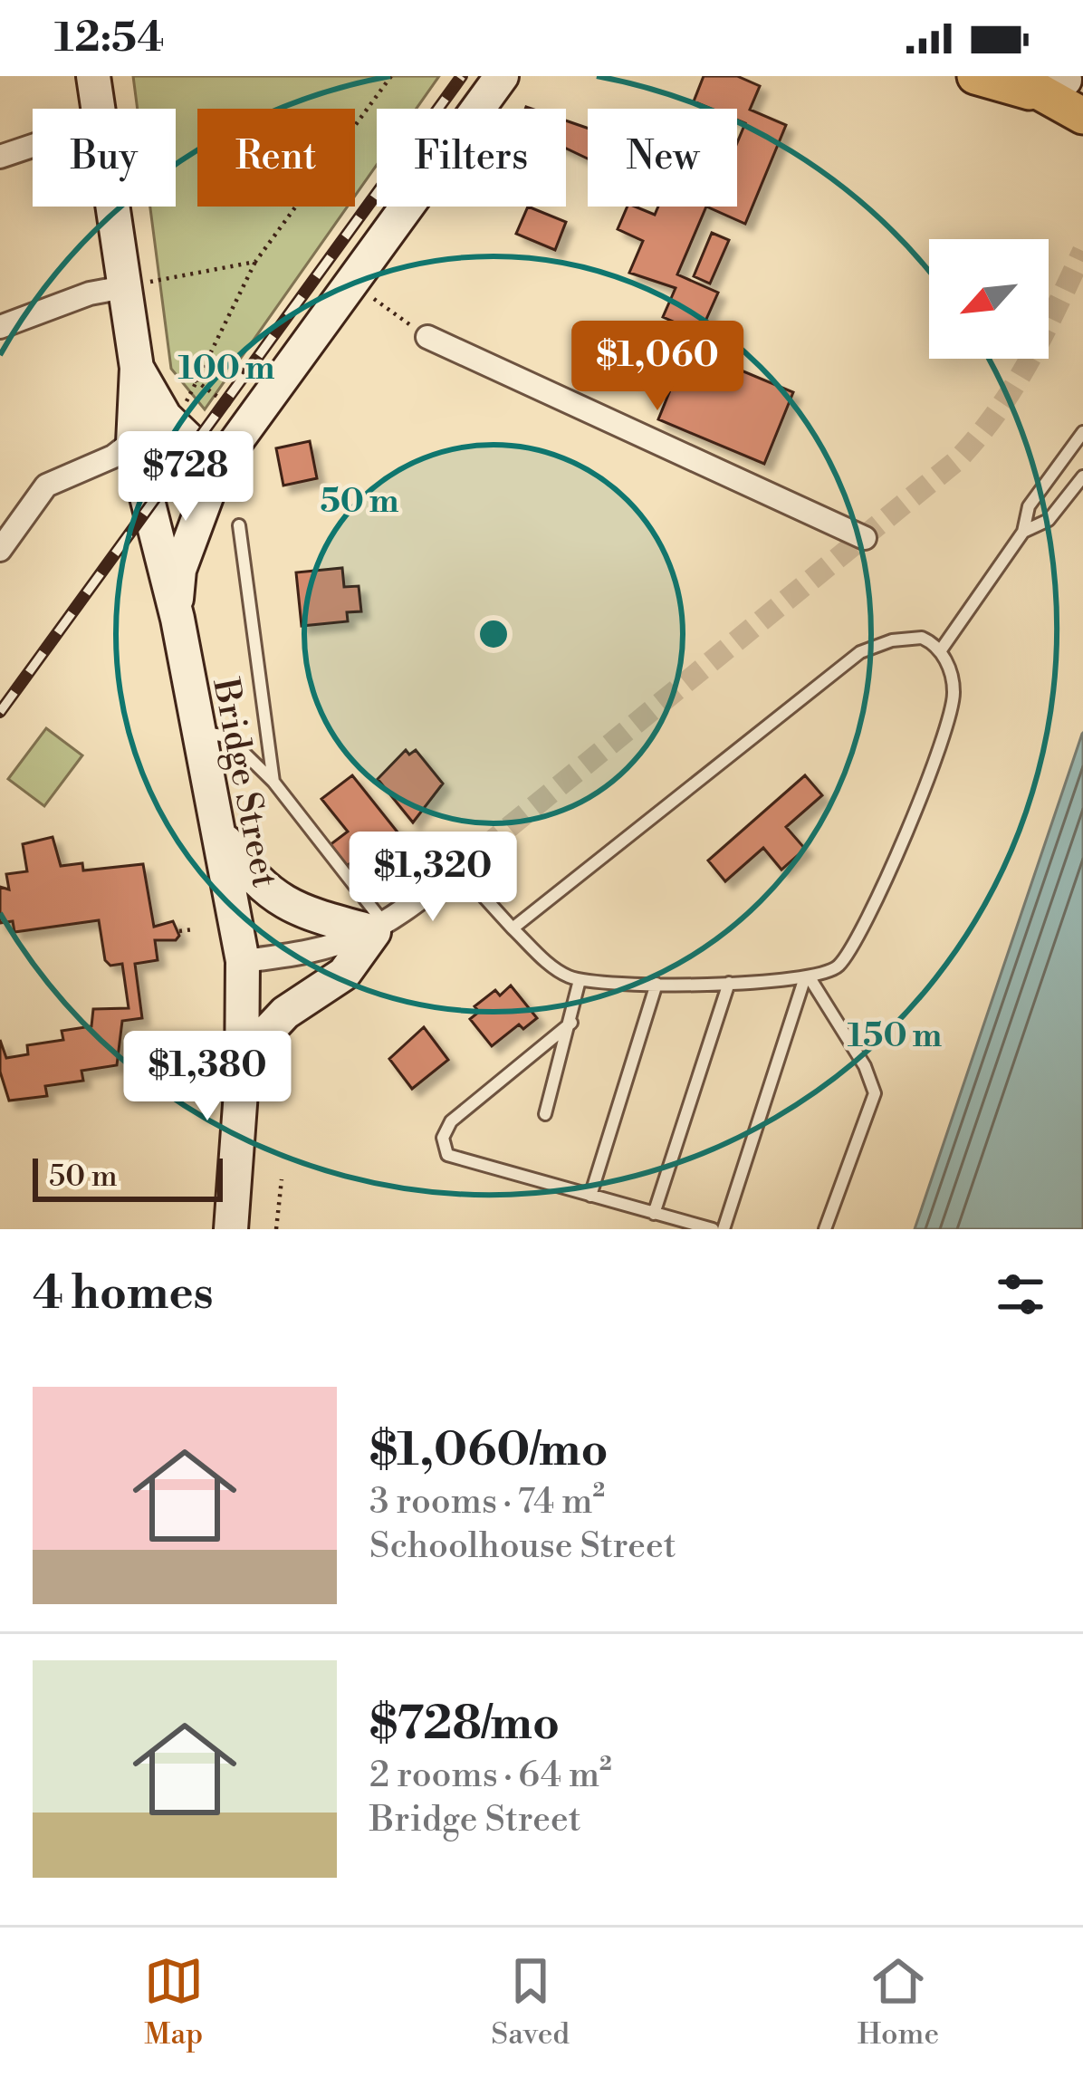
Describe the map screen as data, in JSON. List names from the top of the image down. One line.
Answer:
{"streets":{"street":["Bridge Street"]},"scale_bar":"50 m","north":"bottom left","page":{"status":"12:54","chip":["Buy","Rent","Filters","New"],"price":["$1,060","$728","$1,320","$1,380"],"scale":"50 m","heading":"4 homes","list":[{"name":"$1,060/mo","note":"3 rooms · 74 m² · Schoolhouse Street"},{"name":"$728/mo","note":"2 rooms · 64 m² · Bridge Street"}],"tabs":["Map","Saved","Home"]},"rings":["100 m","50 m","150 m"]}
